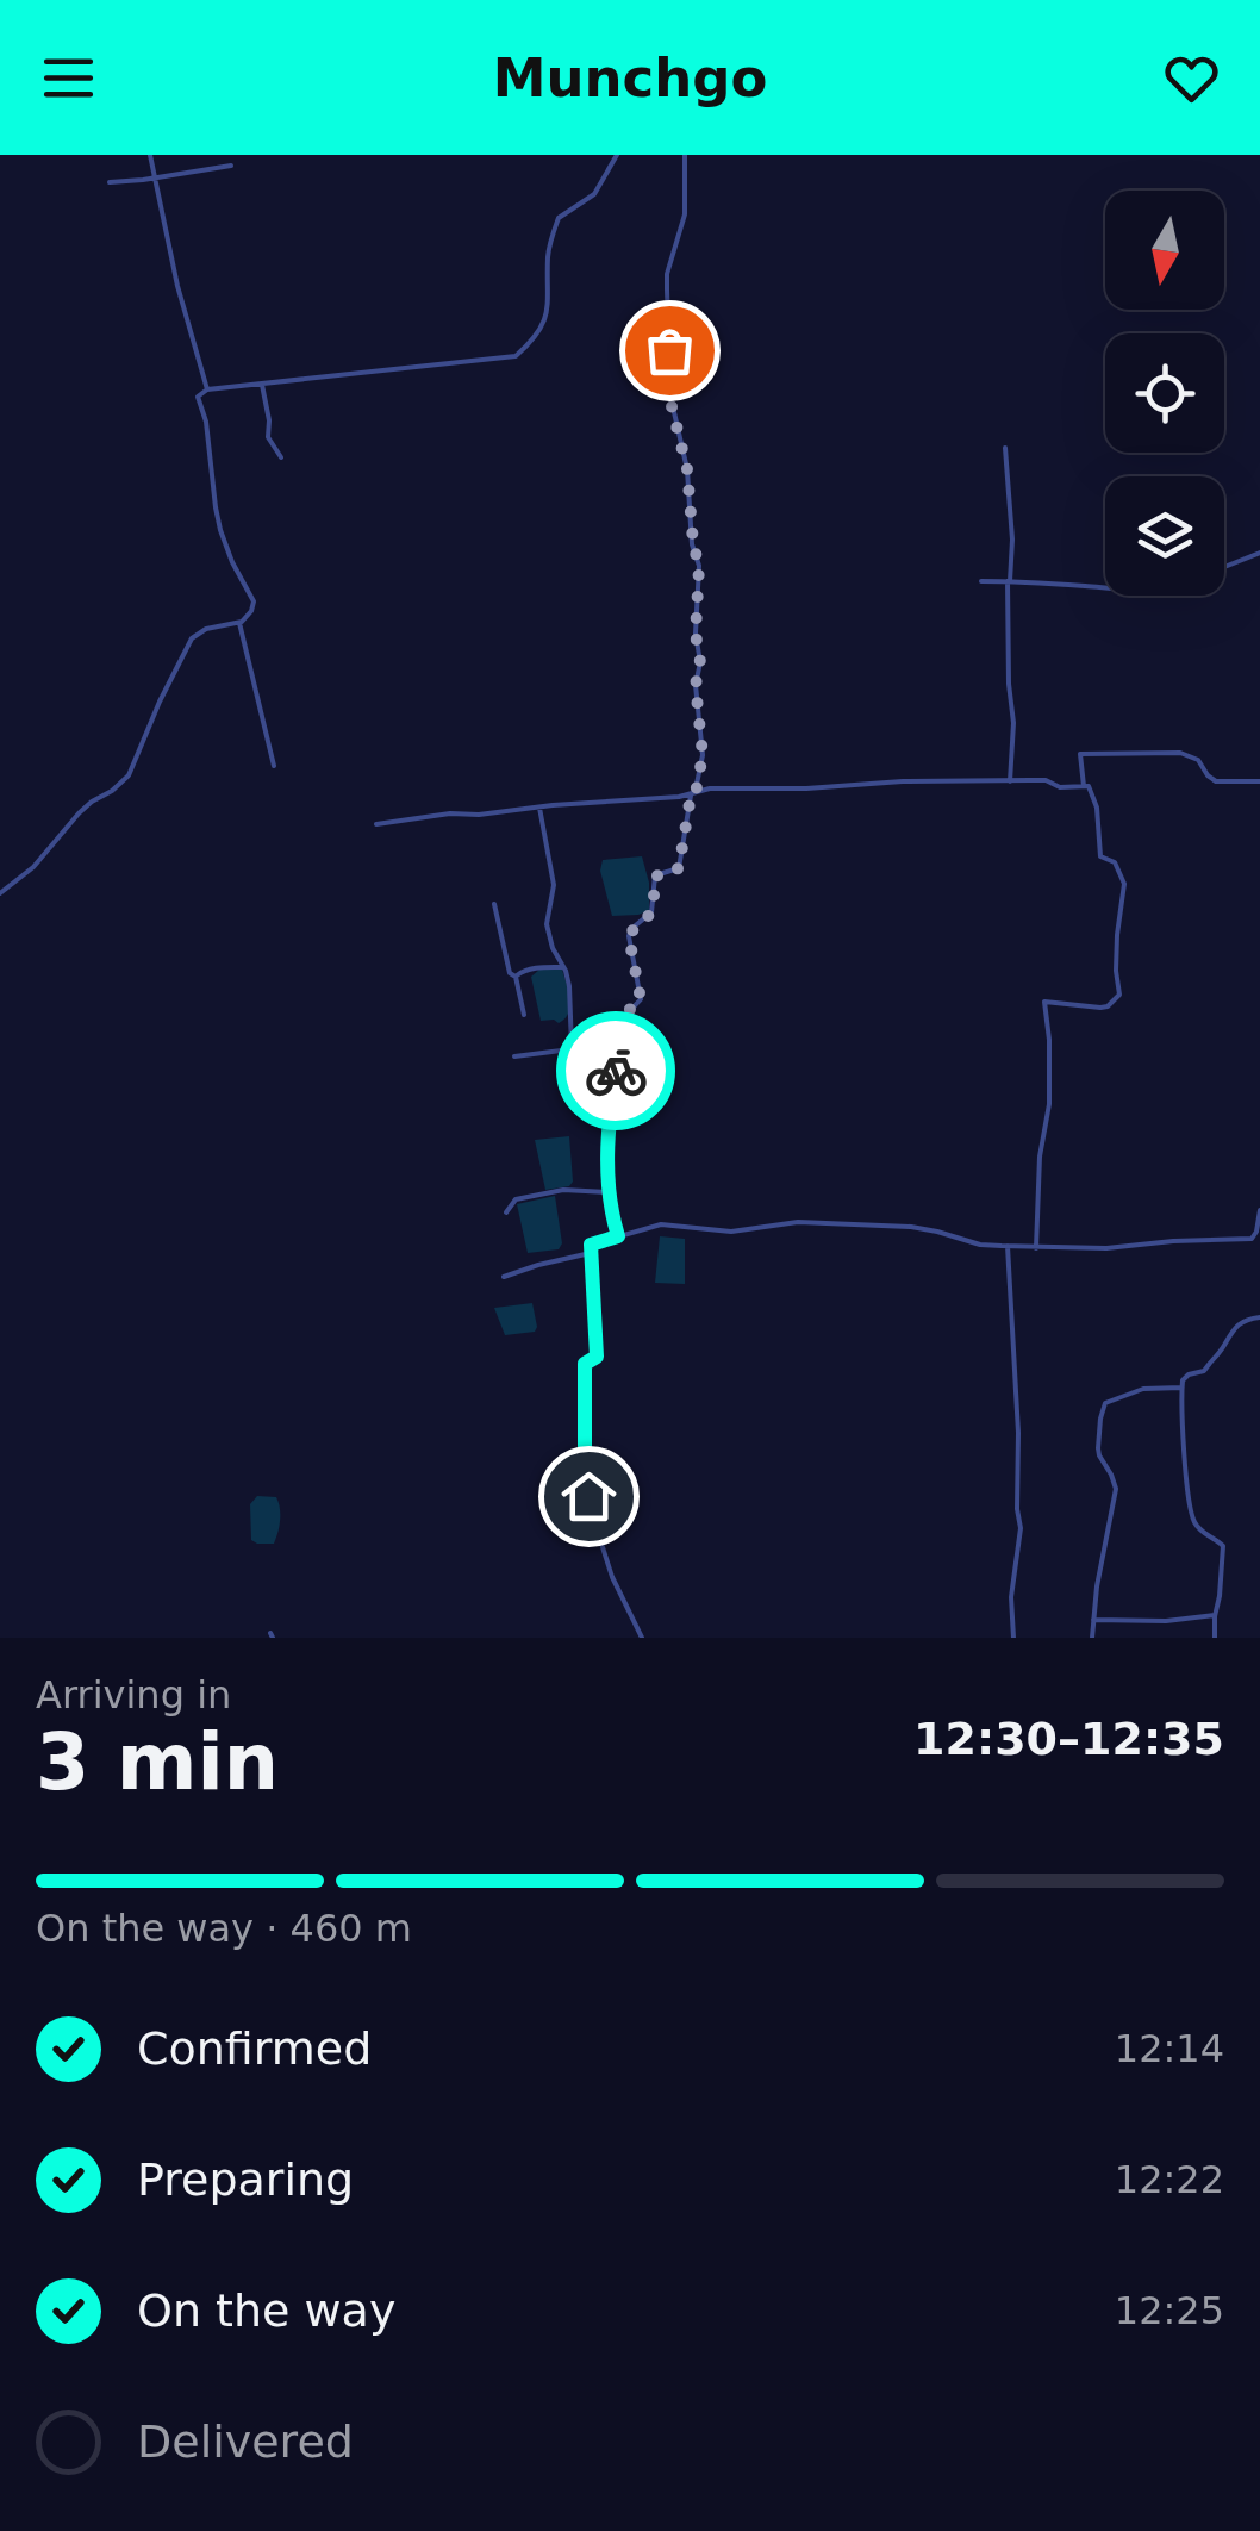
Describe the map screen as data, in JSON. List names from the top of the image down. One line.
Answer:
{"north":"bottom","page":{"header":"Munchgo","heading":["3 min","Arriving in","12:30–12:35"],"bar":"On the way · 460 m","list":[["Confirmed","12:14"],["Preparing","12:22"],["On the way","12:25"],"Delivered"]}}
